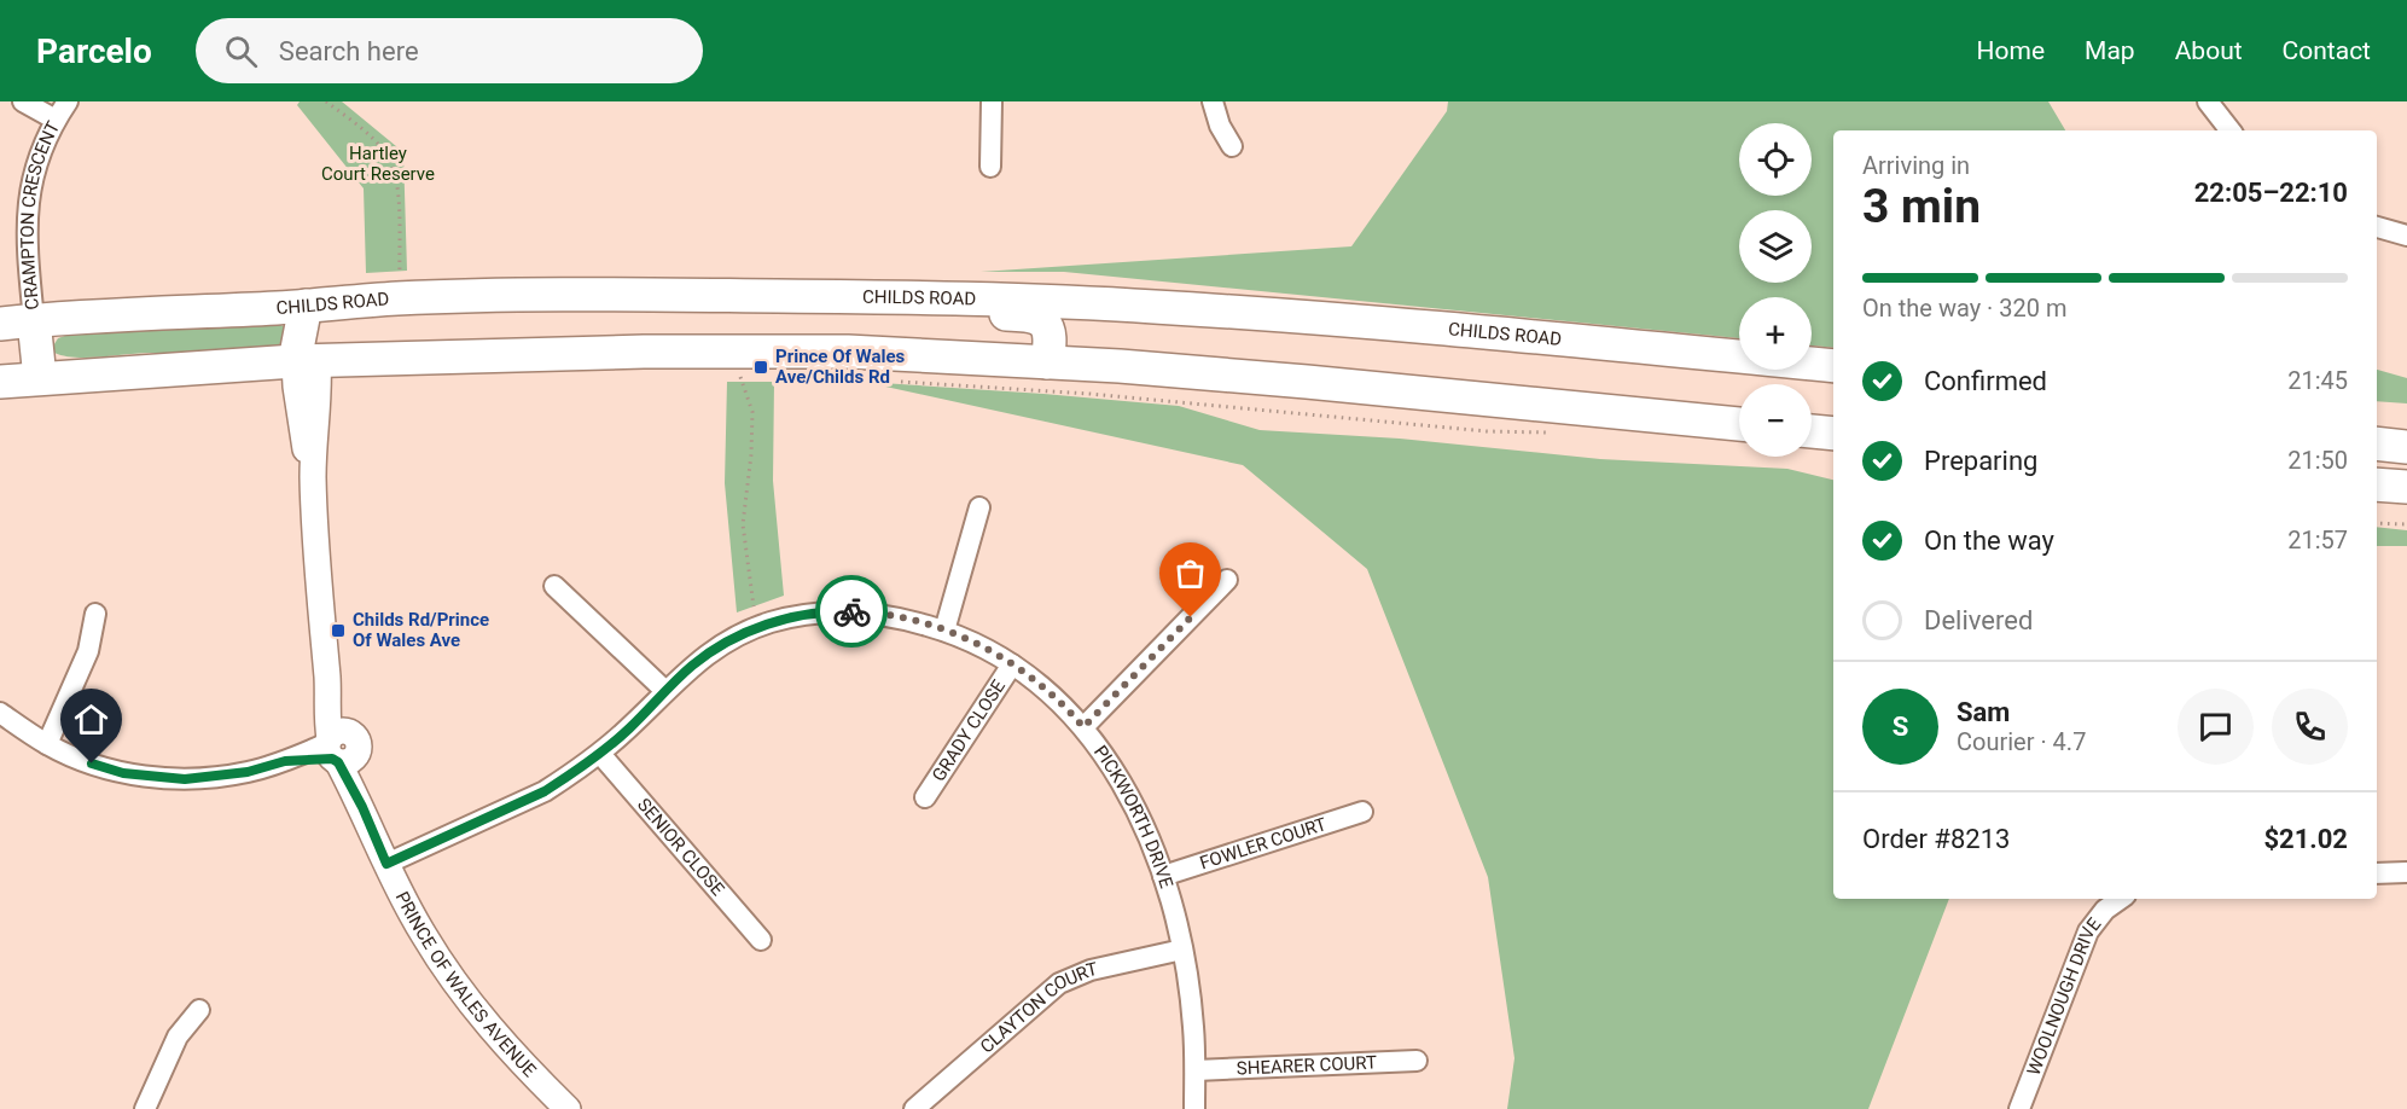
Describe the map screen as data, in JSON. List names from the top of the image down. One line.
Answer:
{"streets":{"main road":["CRAMPTON CRESCENT","CHILDS ROAD","PRINCE OF WALES AVENUE"],"street":["GRADY CLOSE","PICKWORTH DRIVE","FOWLER COURT","SENIOR CLOSE","WOOLNOUGH DRIVE","CLAYTON COURT","SHEARER COURT"]},"crossings":[["CRAMPTON CRESCENT","CHILDS ROAD"],["CHILDS ROAD","PRINCE OF WALES AVENUE"],["GRADY CLOSE","PICKWORTH DRIVE"],["PICKWORTH DRIVE","FOWLER COURT"],["PICKWORTH DRIVE","SENIOR CLOSE"],["PICKWORTH DRIVE","PRINCE OF WALES AVENUE"],["PICKWORTH DRIVE","CLAYTON COURT"],["PICKWORTH DRIVE","SHEARER COURT"]],"parks":["Hartley Court Reserve"],"places":{"transit":["Prince Of Wales Ave/Childs Rd","Childs Rd/Prince Of Wales Ave"]},"page":{"header":"Parcelo","search":"Search here","nav":["Home","Map","About","Contact"],"map_buttons":["+","−"],"heading":["3 min","Arriving in","22:05–22:10"],"panel":["Sam","Courier · 4.7","Order #8213","$21.02"],"bar":"On the way · 320 m","list":[["Confirmed","21:45"],["Preparing","21:50"],["On the way","21:57"],"Delivered"],"round":"S"}}
